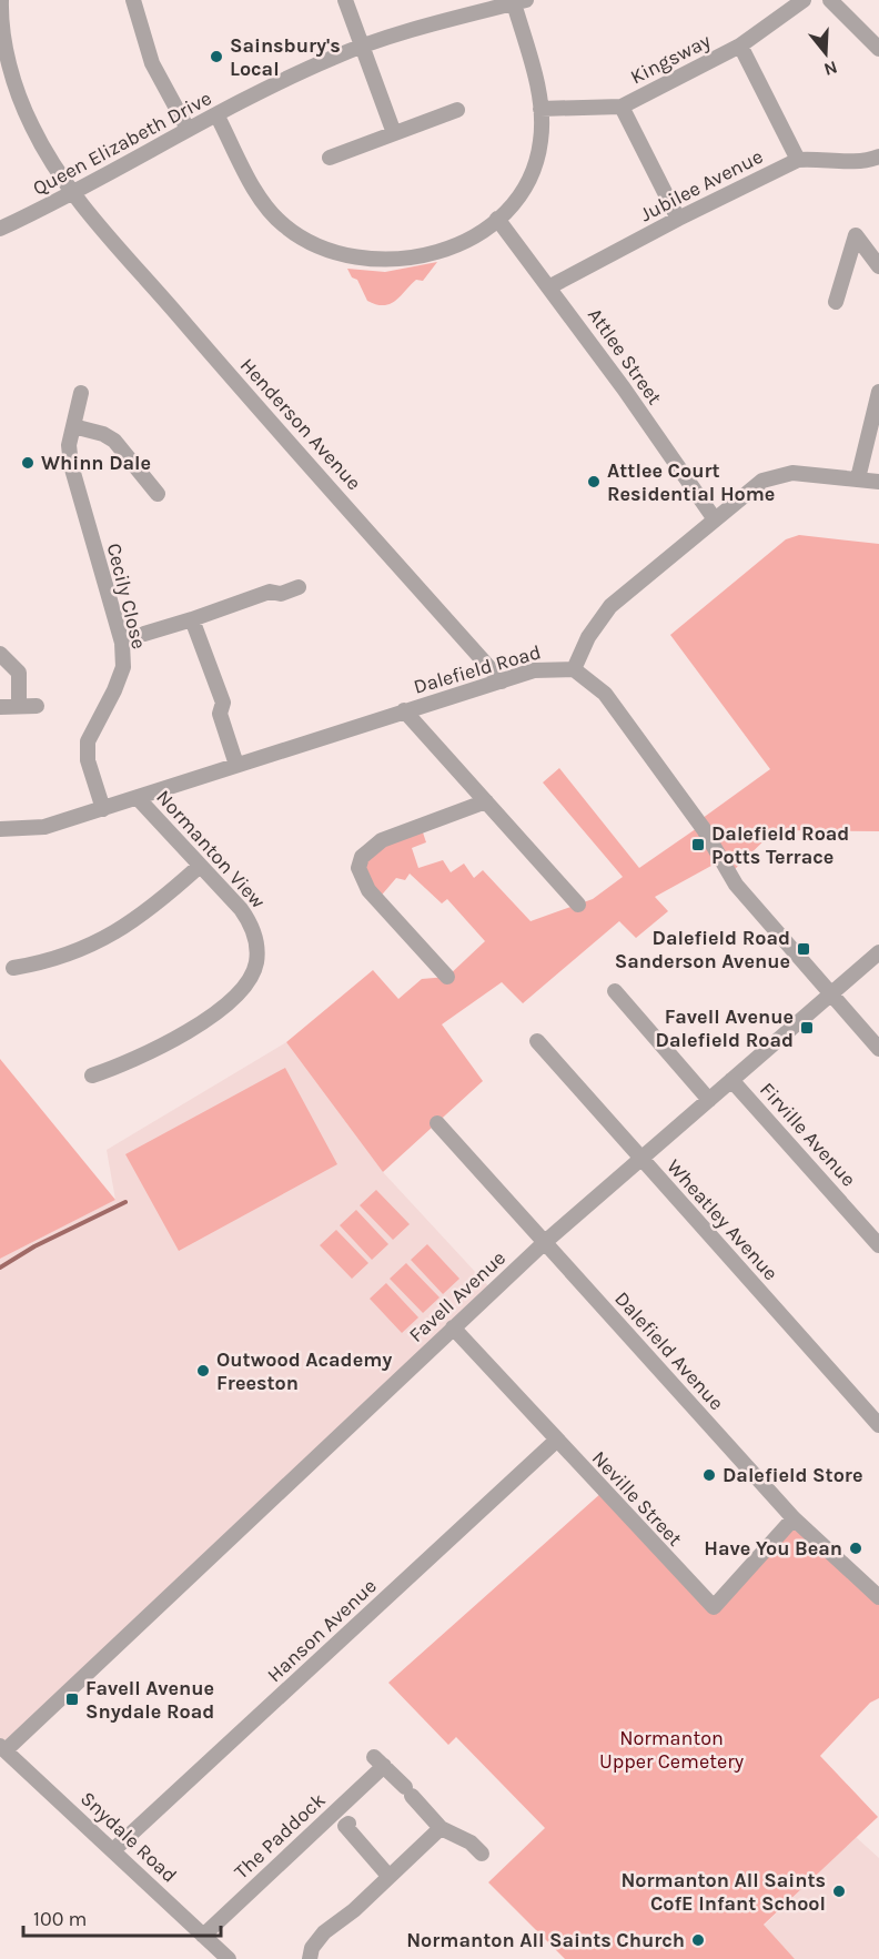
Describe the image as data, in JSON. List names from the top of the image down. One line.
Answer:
{"streets":{"street":["Kingsway","Queen Elizabeth Drive","Jubilee Avenue","Attlee Street","Henderson Avenue","Cecily Close","Dalefield Road","Normanton View","Firville Avenue","Wheatley Avenue","Favell Avenue","Dalefield Avenue","Neville Street","Hanson Avenue","The Paddock","Snydale Road"]},"crossings":[["Queen Elizabeth Drive","Henderson Avenue"],["Jubilee Avenue","Attlee Street"],["Henderson Avenue","Dalefield Road"],["Cecily Close","Dalefield Road"],["Dalefield Road","Normanton View"],["Firville Avenue","Favell Avenue"],["Wheatley Avenue","Favell Avenue"],["Favell Avenue","Dalefield Avenue"],["Favell Avenue","Neville Street"],["Favell Avenue","Snydale Road"],["Dalefield Avenue","Neville Street"],["Neville Street","Hanson Avenue"],["Hanson Avenue","Snydale Road"],["The Paddock","Snydale Road"]],"parks":["Normanton Upper Cemetery"],"places":{"other":["Sainsbury's Local","Whinn Dale","Attlee Court Residential Home","Outwood Academy Freeston","Dalefield Store","Have You Bean","Normanton All Saints CofE Infant School","Normanton All Saints Church"],"transit":["Dalefield Road Potts Terrace","Dalefield Road Sanderson Avenue","Favell Avenue Dalefield Road","Favell Avenue Snydale Road"]},"scale_bar":"100 m","north":"bottom"}
